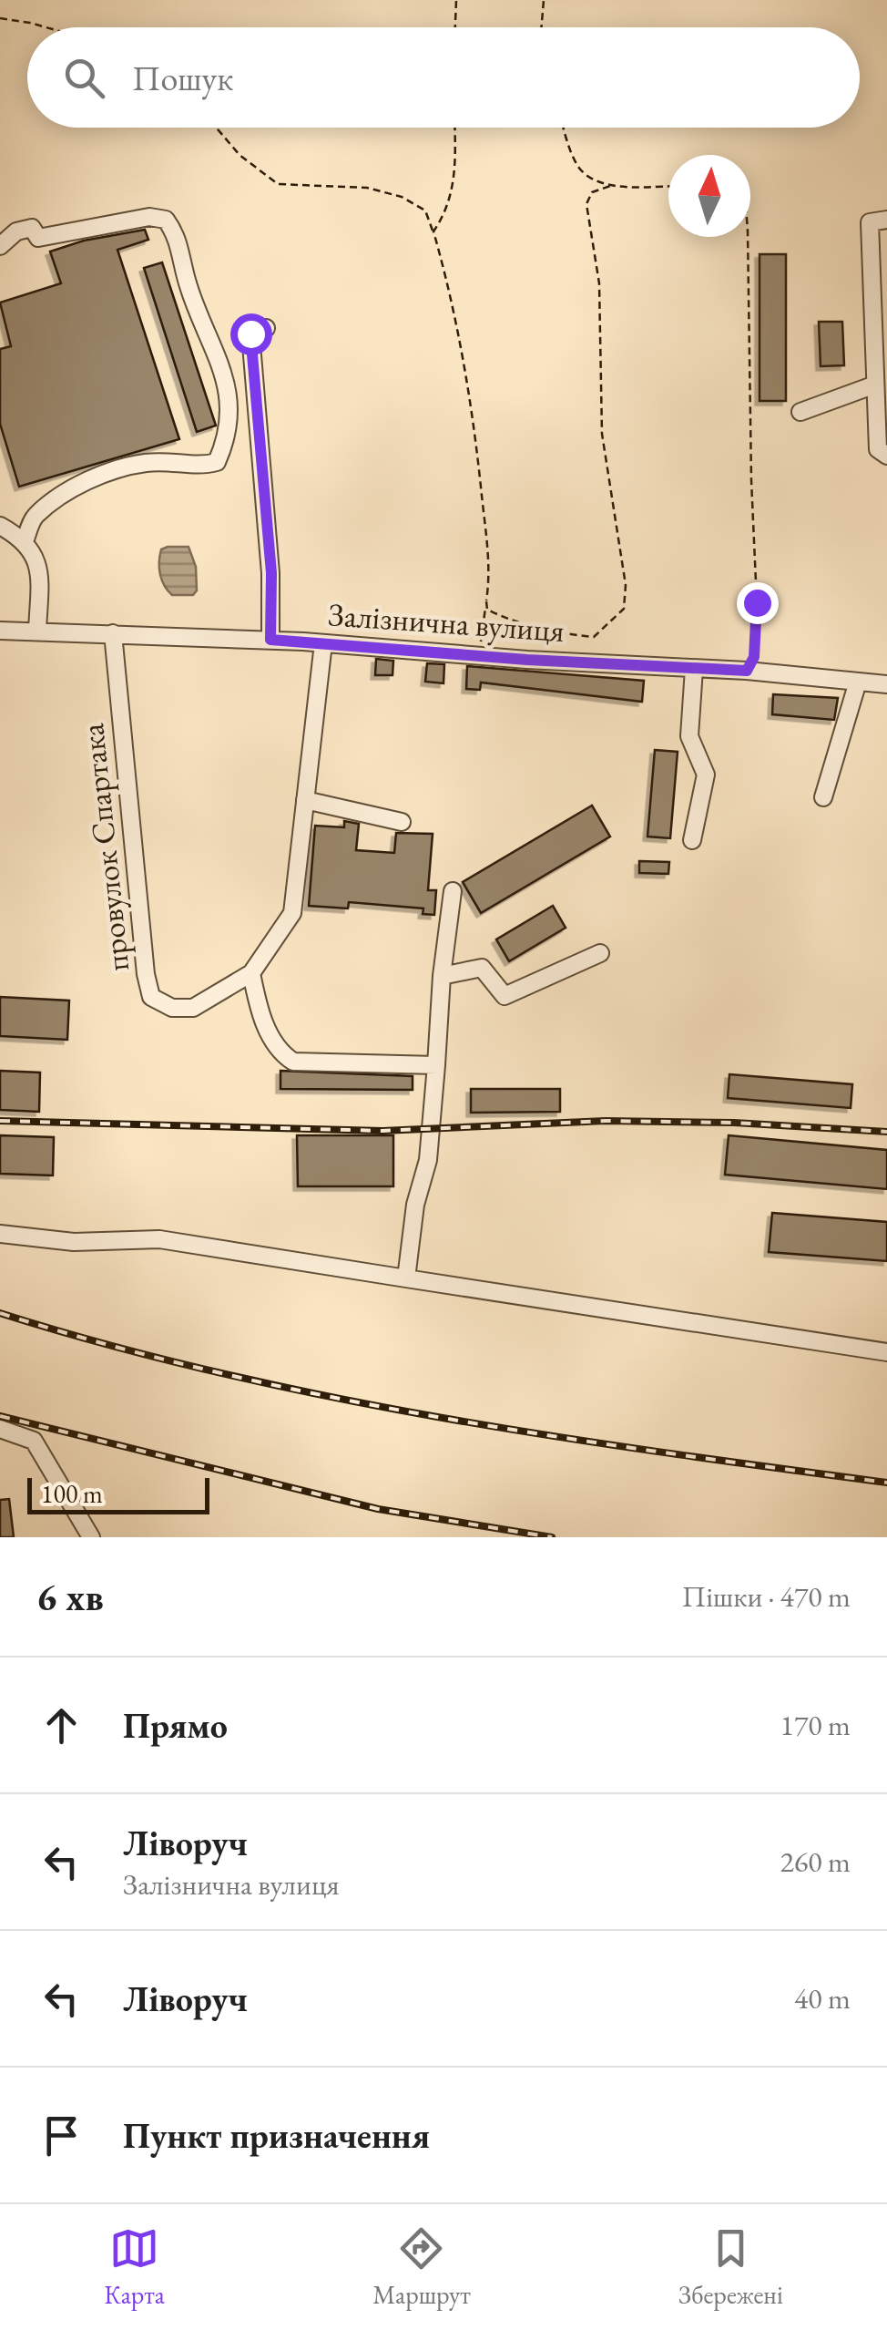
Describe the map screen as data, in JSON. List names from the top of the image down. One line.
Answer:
{"streets":{"street":["Залізнична вулиця","провулок Спартака"]},"crossings":[["Залізнична вулиця","провулок Спартака"]],"scale_bar":"100 m","north":"top","page":{"search":"Пошук","scale":"100 m","heading":["6 хв","Пішки · 470 m"],"list":[["Прямо","170 m"],["Ліворуч","Залізнична вулиця","260 m"],["Ліворуч","40 m"],"Пункт призначення"],"nav":["Карта","Маршрут","Збережені"]}}
